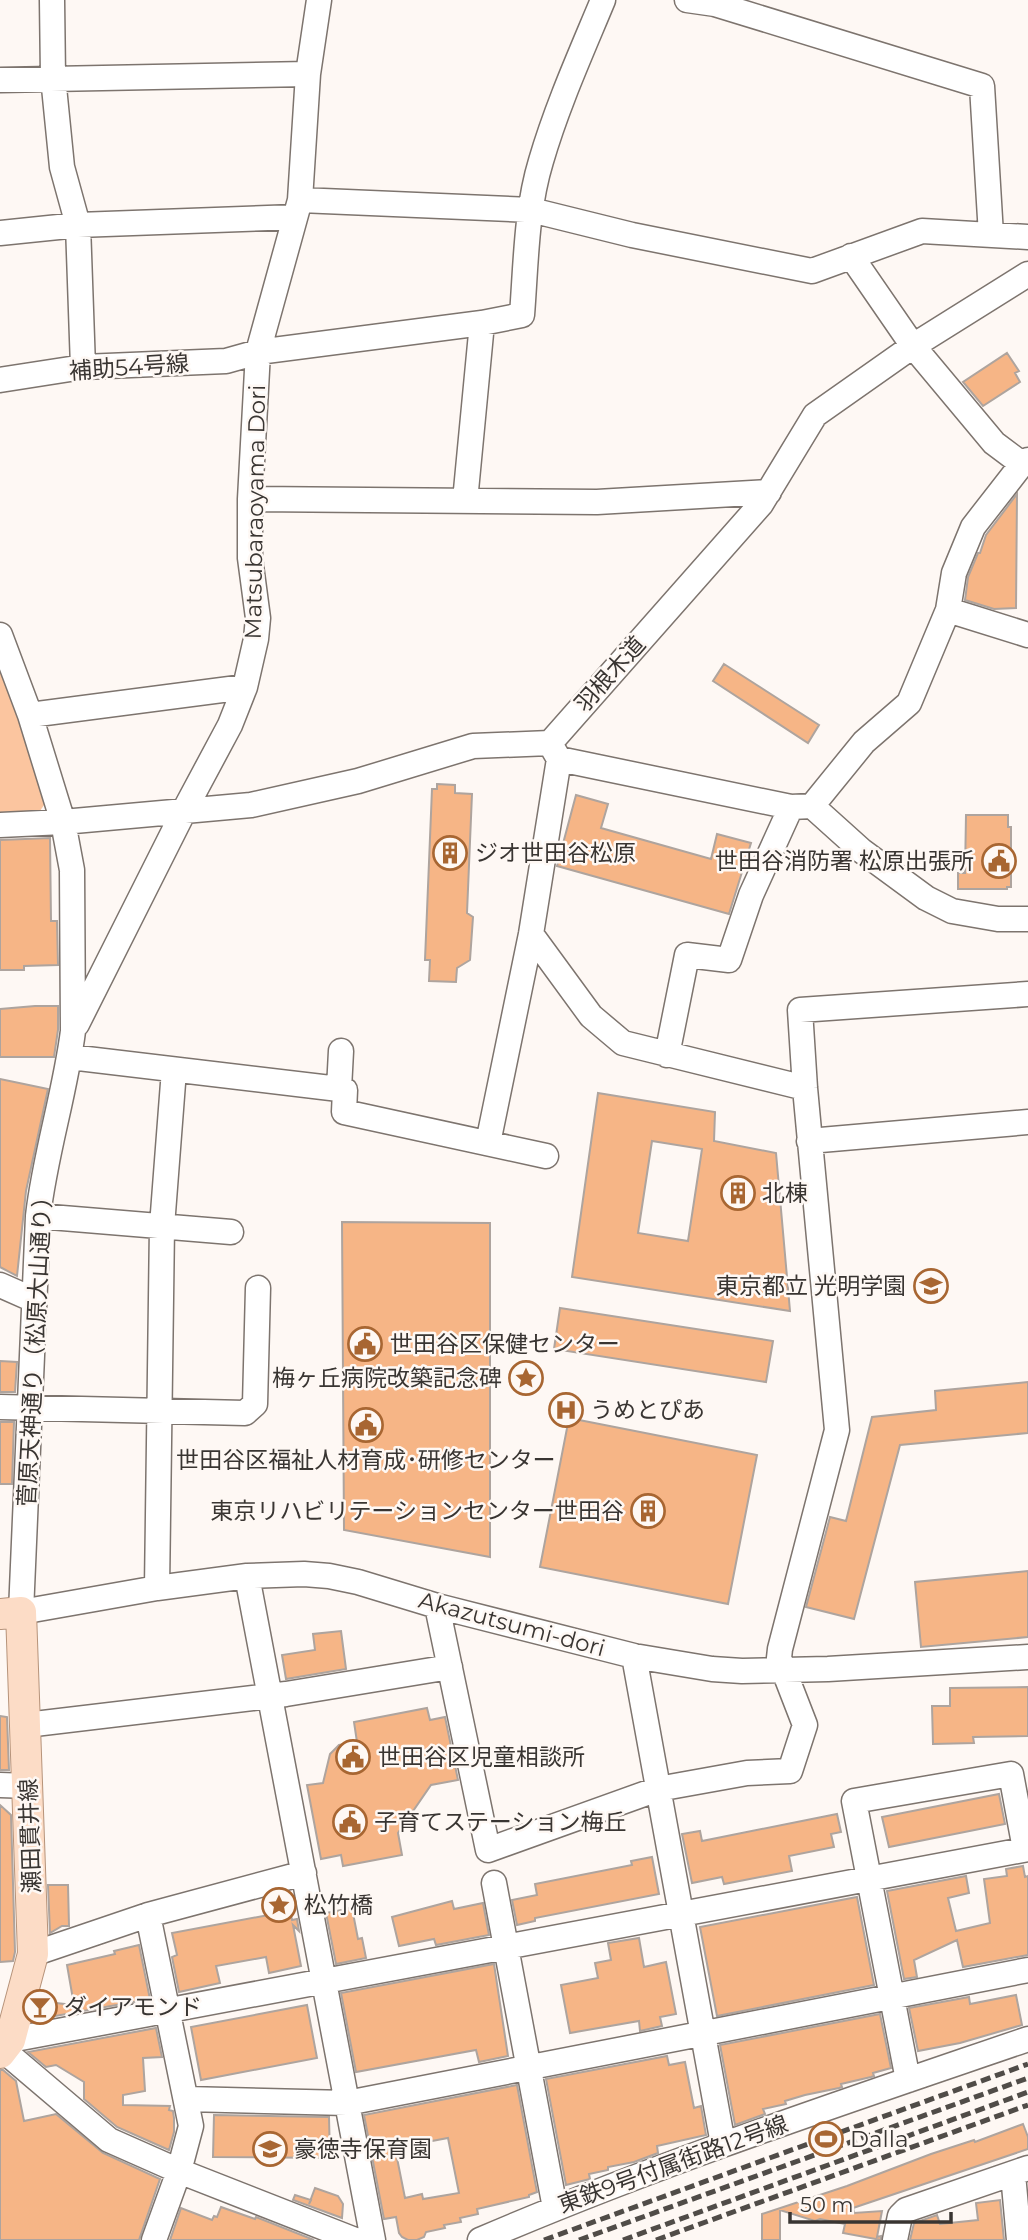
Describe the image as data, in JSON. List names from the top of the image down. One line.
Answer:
{"streets":{"main road":["瀬田貫井線"],"street":["補助54号線","Matsubaraoyama Dori","羽根木道","菅原天神通り（松原大山通り）","Akazutsumi-dori","東鉄9号付属街路12号線"]},"crossings":[["補助54号線","Matsubaraoyama Dori"],["Matsubaraoyama Dori","菅原天神通り（松原大山通り）"],["菅原天神通り（松原大山通り）","Akazutsumi-dori"],["菅原天神通り（松原大山通り）","瀬田貫井線"],["Akazutsumi-dori","瀬田貫井線"]],"places":{"building":["ジオ世田谷松原","北棟","東京リハビリテーションセンター世田谷"],"public building":["世田谷消防署 松原出張所","世田谷区保健センター","世田谷区福祉人材育成･研修センター","世田谷区児童相談所","子育てステーション梅丘"],"school or university":["東京都立 光明学園","豪徳寺保育園"],"place":["梅ヶ丘病院改築記念碑","松竹橋"],"hospital":["うめとぴあ"],"bar":["ダイアモンド"],"sports":["Dalla"]},"scale_bar":"50 m"}
